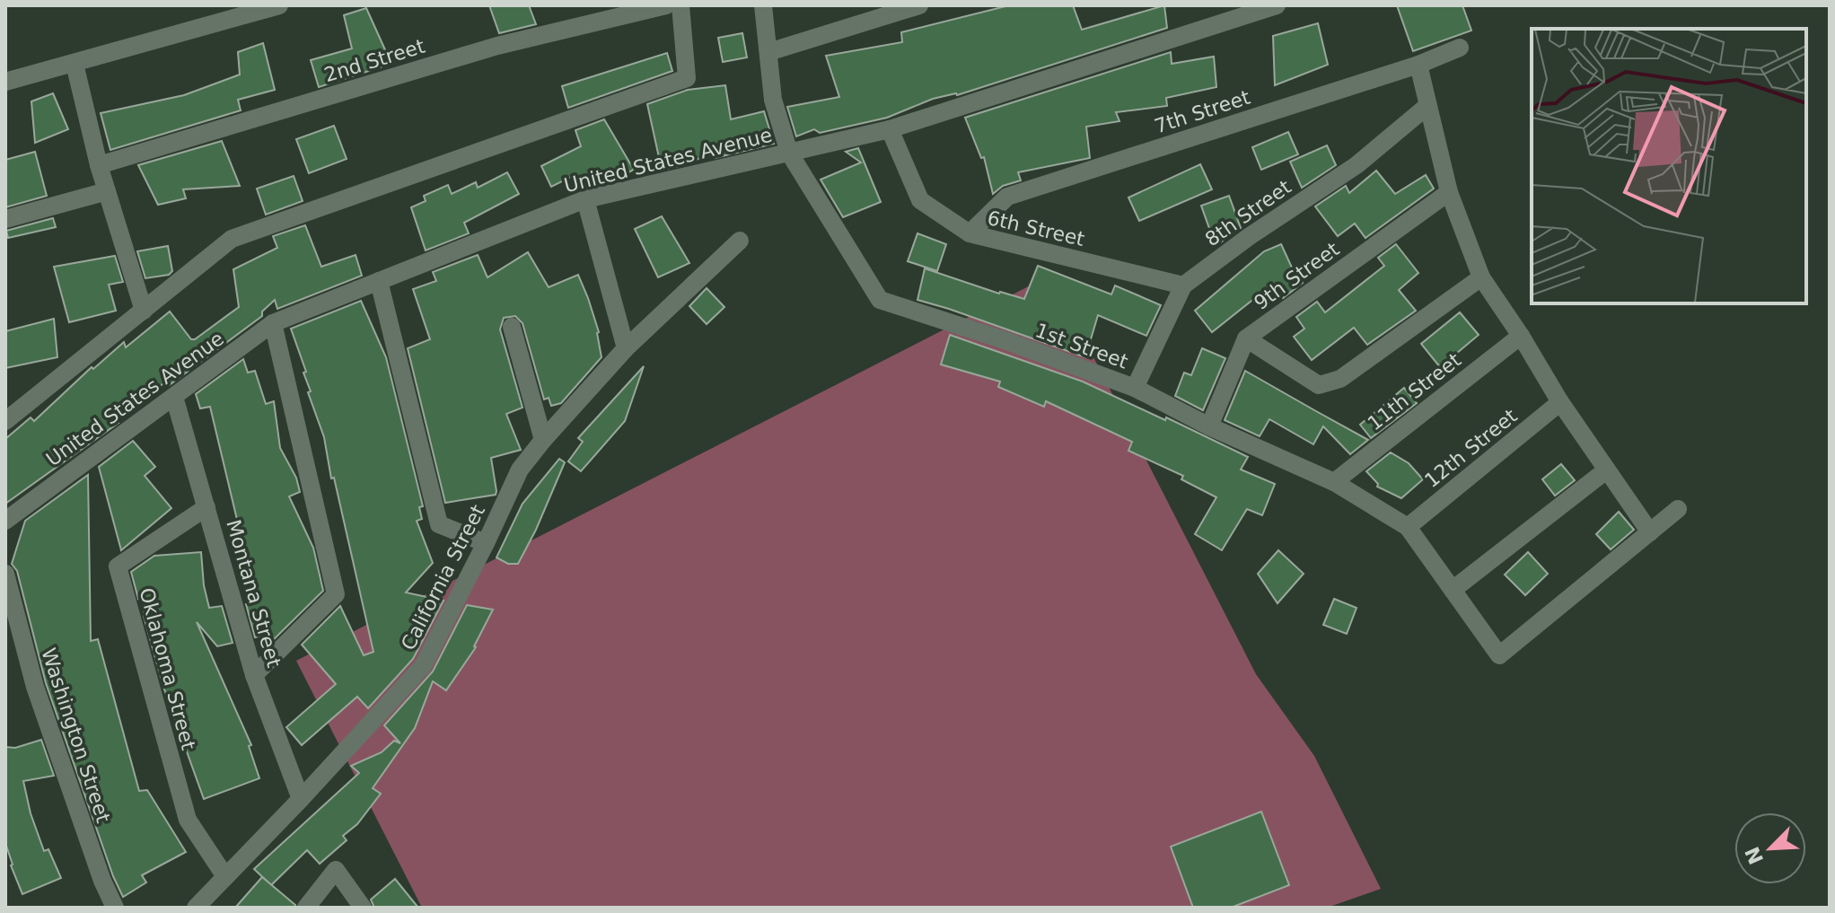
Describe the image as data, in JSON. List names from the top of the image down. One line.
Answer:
{"streets":{"street":["2nd Street","7th Street","United States Avenue","8th Street","6th Street","9th Street","1st Street","11th Street","12th Street","California Street","Montana Street","Oklahoma Street","Washington Street"]},"crossings":[["7th Street","6th Street"],["United States Avenue","6th Street"],["United States Avenue","1st Street"],["United States Avenue","Montana Street"],["8th Street","6th Street"],["8th Street","1st Street"],["1st Street","11th Street"],["1st Street","12th Street"],["California Street","Montana Street"],["California Street","Oklahoma Street"],["Montana Street","Oklahoma Street"]],"north":"bottom left"}
